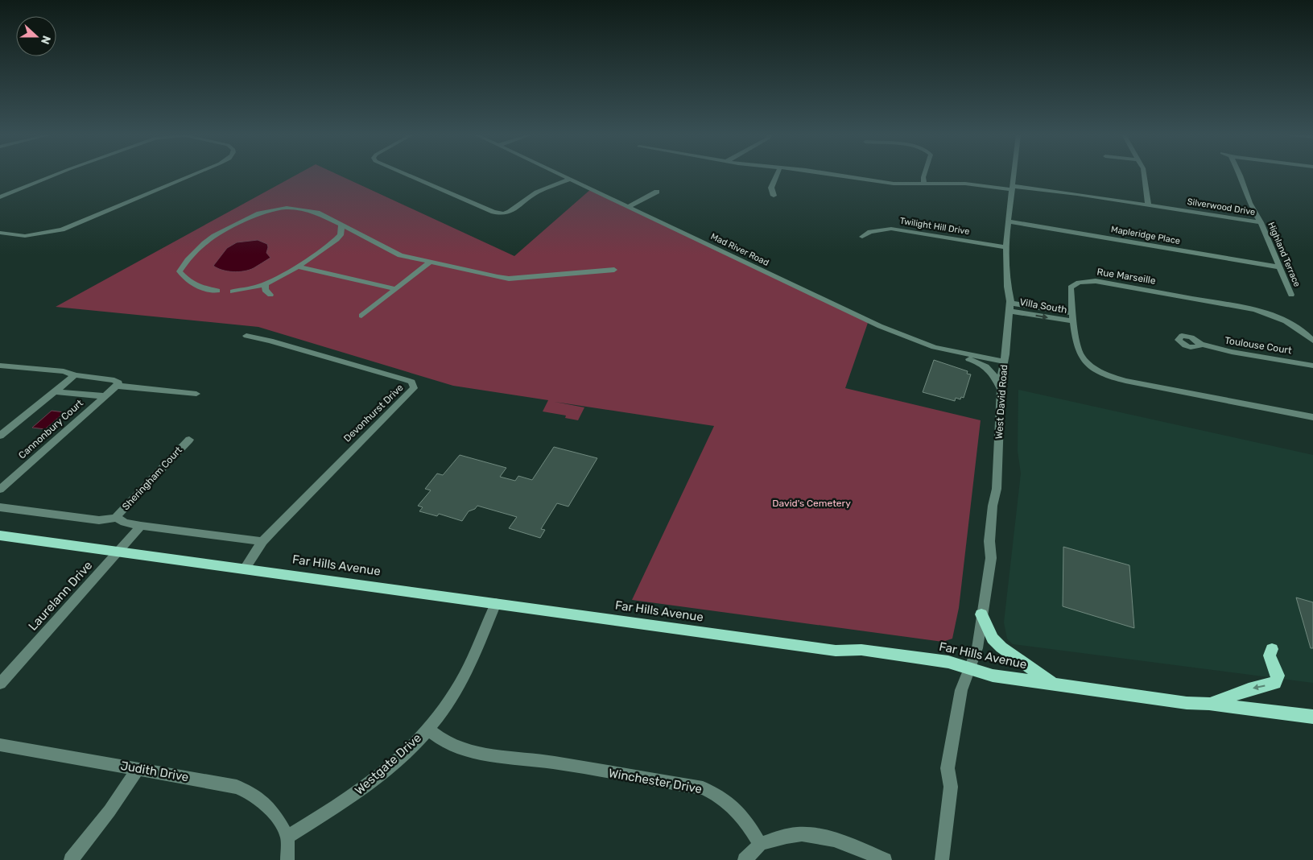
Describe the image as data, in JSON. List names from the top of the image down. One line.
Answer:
{"streets":{"main road":["Far Hills Avenue"],"street":["Silverwood Drive","Twilight Hill Drive","Mapleridge Place","Mad River Road","Highland Terrace","Rue Marseille","Villa South","Toulouse Court","West David Road","Devonhurst Drive","Cannonbury Court","Sheringham Court","Laurelann Drive","Westgate Drive","Judith Drive","Winchester Drive"]},"crossings":[["Silverwood Drive","Highland Terrace"],["Silverwood Drive","West David Road"],["Twilight Hill Drive","West David Road"],["Mapleridge Place","Highland Terrace"],["Mapleridge Place","West David Road"],["Mad River Road","West David Road"],["Rue Marseille","Villa South"],["Villa South","West David Road"],["West David Road","Far Hills Avenue"],["Devonhurst Drive","Far Hills Avenue"],["Far Hills Avenue","Laurelann Drive"],["Far Hills Avenue","Westgate Drive"],["Westgate Drive","Judith Drive"],["Westgate Drive","Winchester Drive"]],"parks":["David's Cemetery"],"north":"right"}
